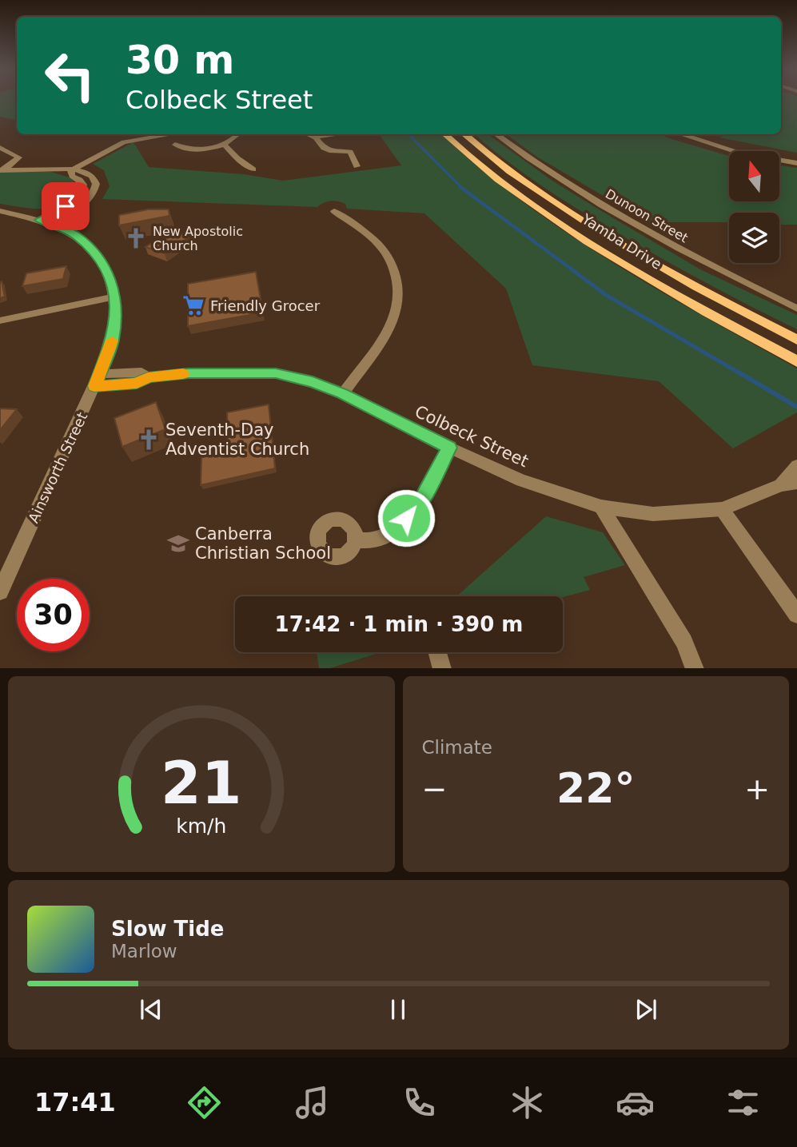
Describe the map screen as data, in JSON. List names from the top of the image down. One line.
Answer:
{"streets":{"main road":["Yamba Drive"],"street":["Dunoon Street","Colbeck Street","Ainsworth Street"]},"crossings":[["Colbeck Street","Ainsworth Street"]],"places":{"church":["New Apostolic Church","Seventh-Day Adventist Church"],"supermarket":["Friendly Grocer"],"school or university":["Canberra Christian School"]},"north":"top","page":{"turn":["30 m","Colbeck Street"],"limit":"30","trip":"17:42 · 1 min · 390 m","tile":"Climate","heat":["−","22°","+"],"song":["Slow Tide","Marlow"],"tabs":"17:41","gauge":["21","km/h"]}}
